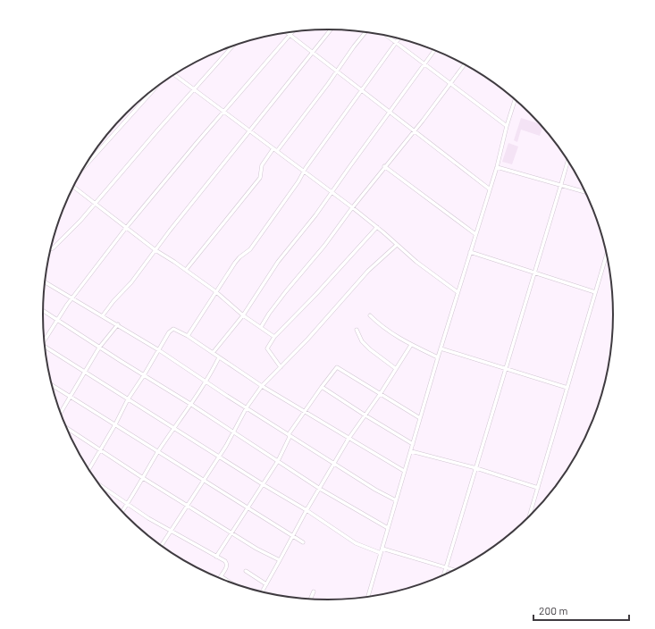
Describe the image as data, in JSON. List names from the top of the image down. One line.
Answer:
{"scale_bar":"200 m"}
